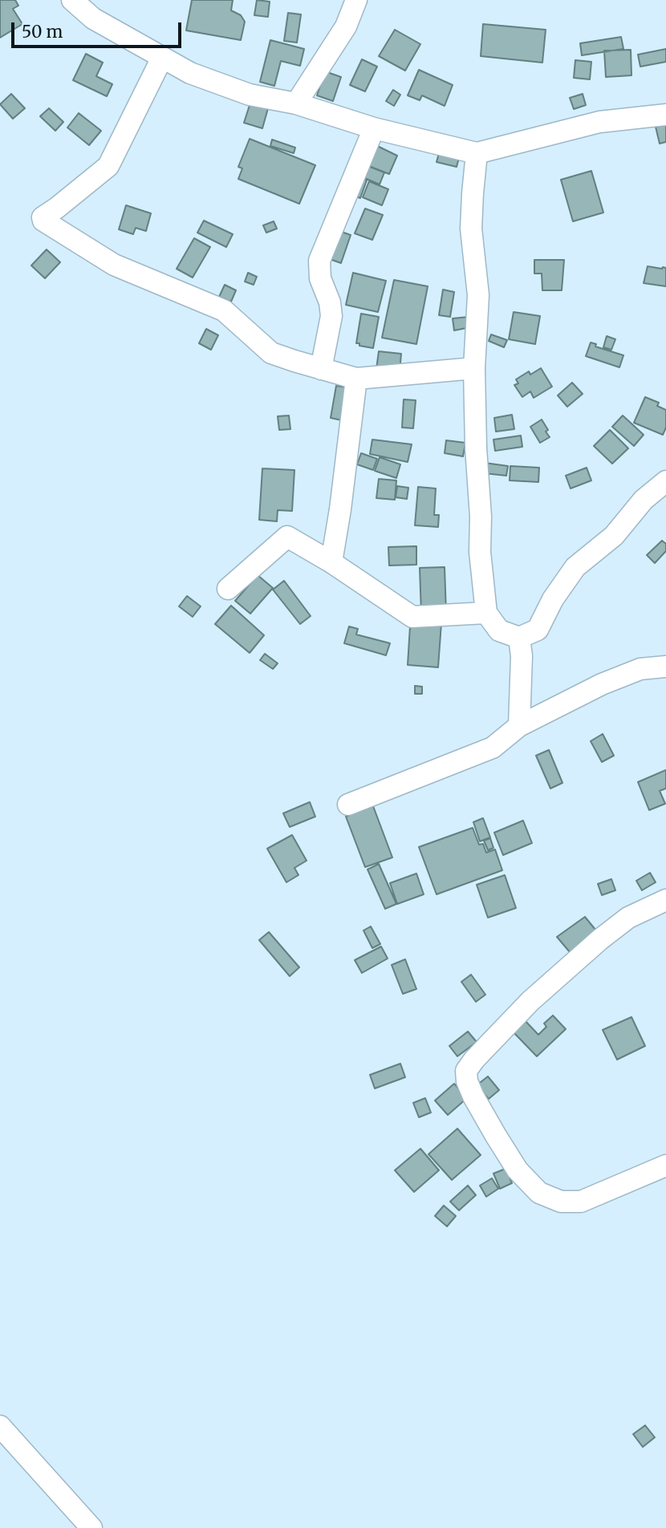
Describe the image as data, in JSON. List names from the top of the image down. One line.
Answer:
{"scale_bar":"50 m"}
